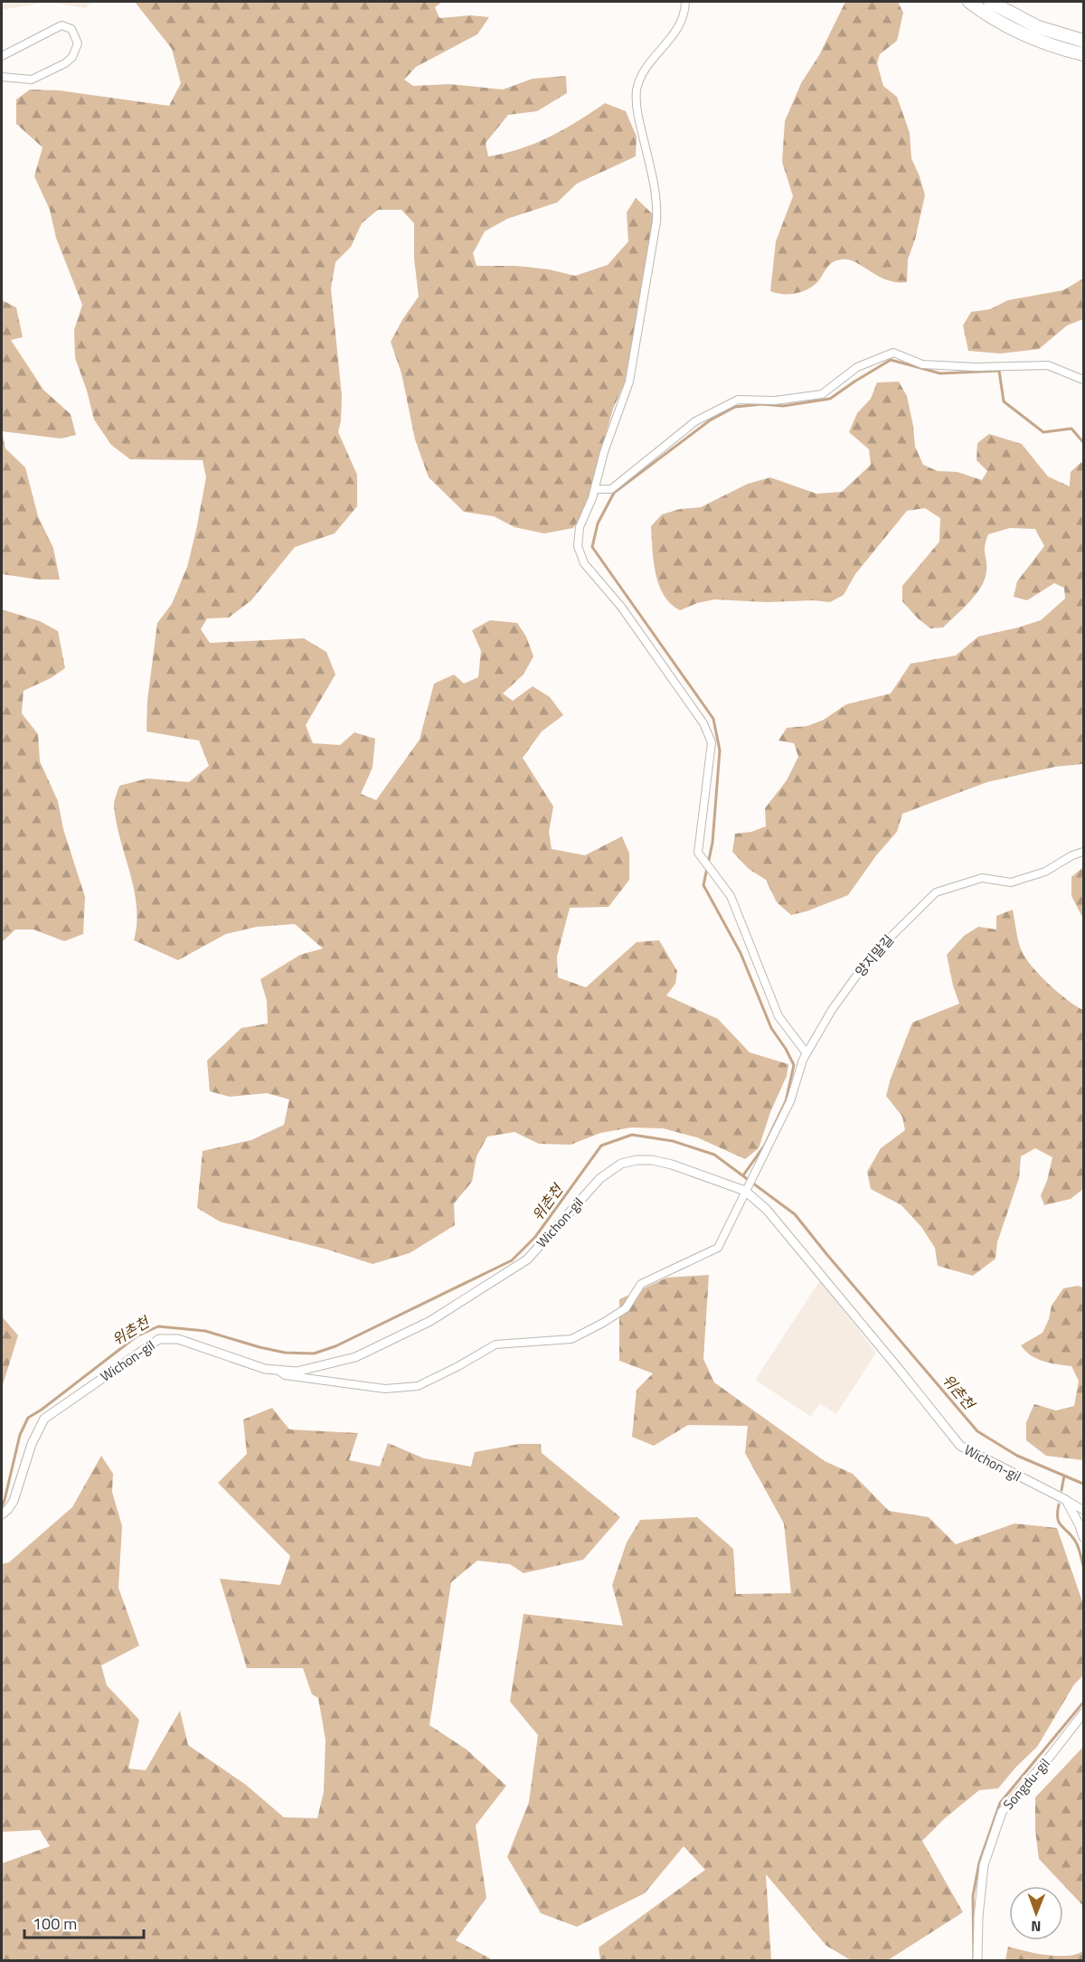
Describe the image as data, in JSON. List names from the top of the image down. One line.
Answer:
{"streets":{"street":["양지말길","Wichon-gil","Songdu-gil"]},"crossings":[["양지말길","Wichon-gil"]],"water":["위촌천"],"scale_bar":"100 m","north":"bottom"}
